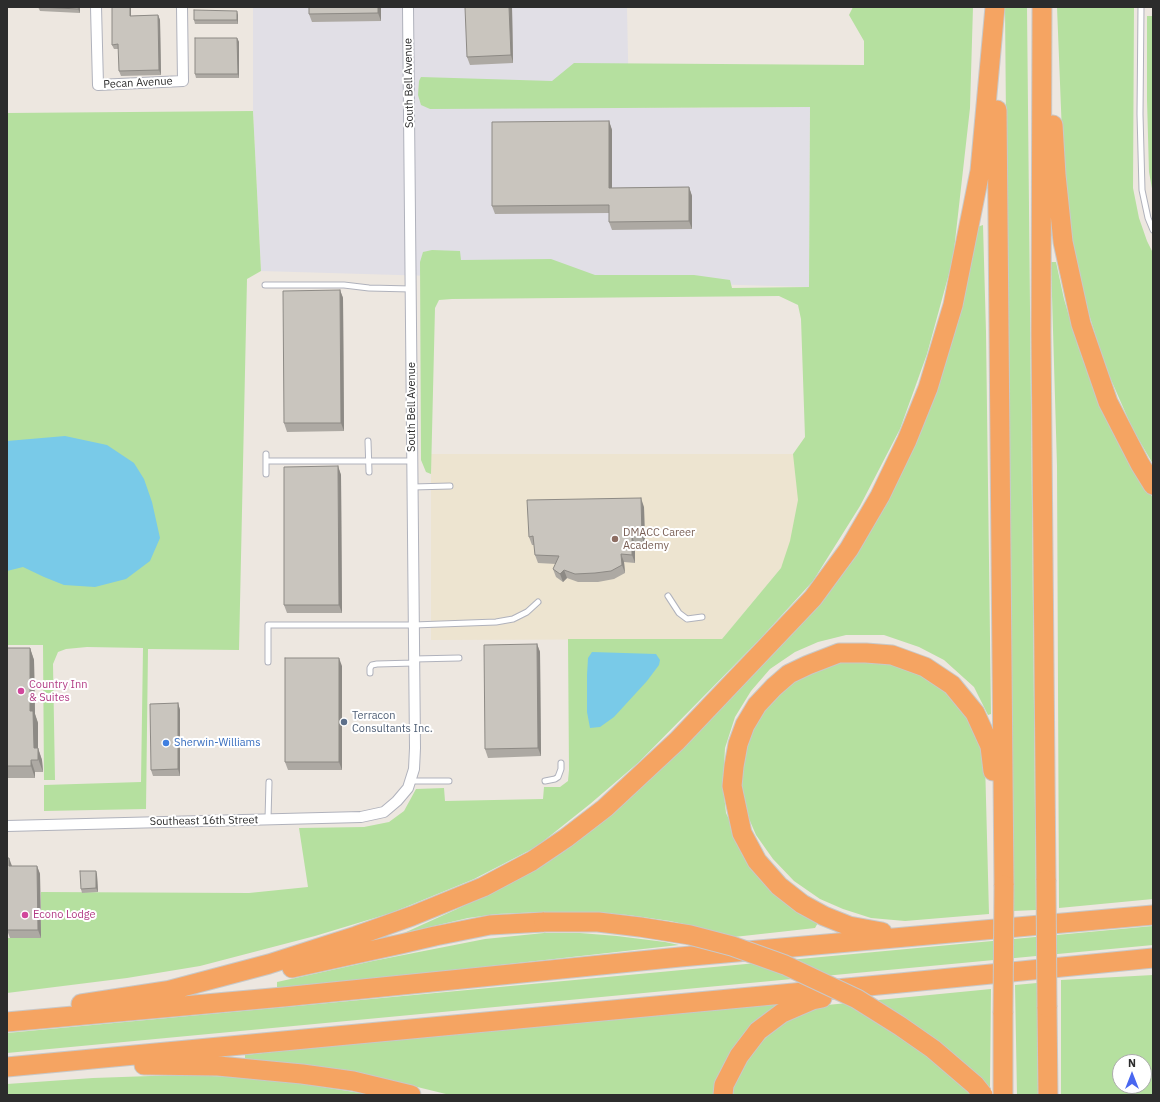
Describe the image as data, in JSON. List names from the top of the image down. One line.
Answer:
{"streets":{"street":["Pecan Avenue","South Bell Avenue","Southeast 16th Street"]},"crossings":[["South Bell Avenue","Southeast 16th Street"]],"places":["DMACC Career Academy","Country Inn & Suites","Terracon Consultants Inc.","Sherwin-Williams","Econo Lodge"],"north":"top"}
